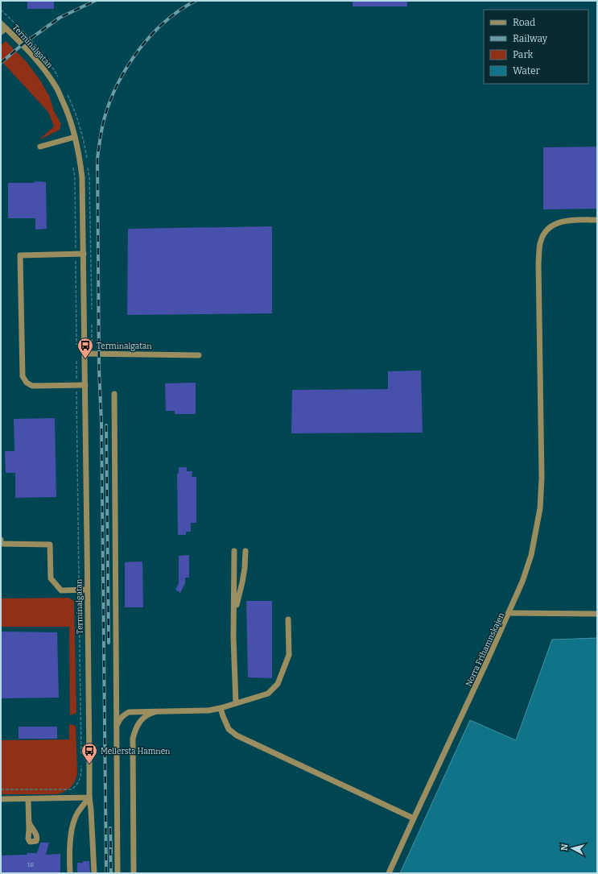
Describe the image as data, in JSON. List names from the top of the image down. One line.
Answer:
{"streets":{"street":["Terminalgatan","Norra Frihamnskajen"]},"places":{"bus stop":["Terminalgatan","Mellersta Hamnen"]},"house_numbers":["18"],"legend":["Road","Railway","Park","Water"],"north":"left"}
